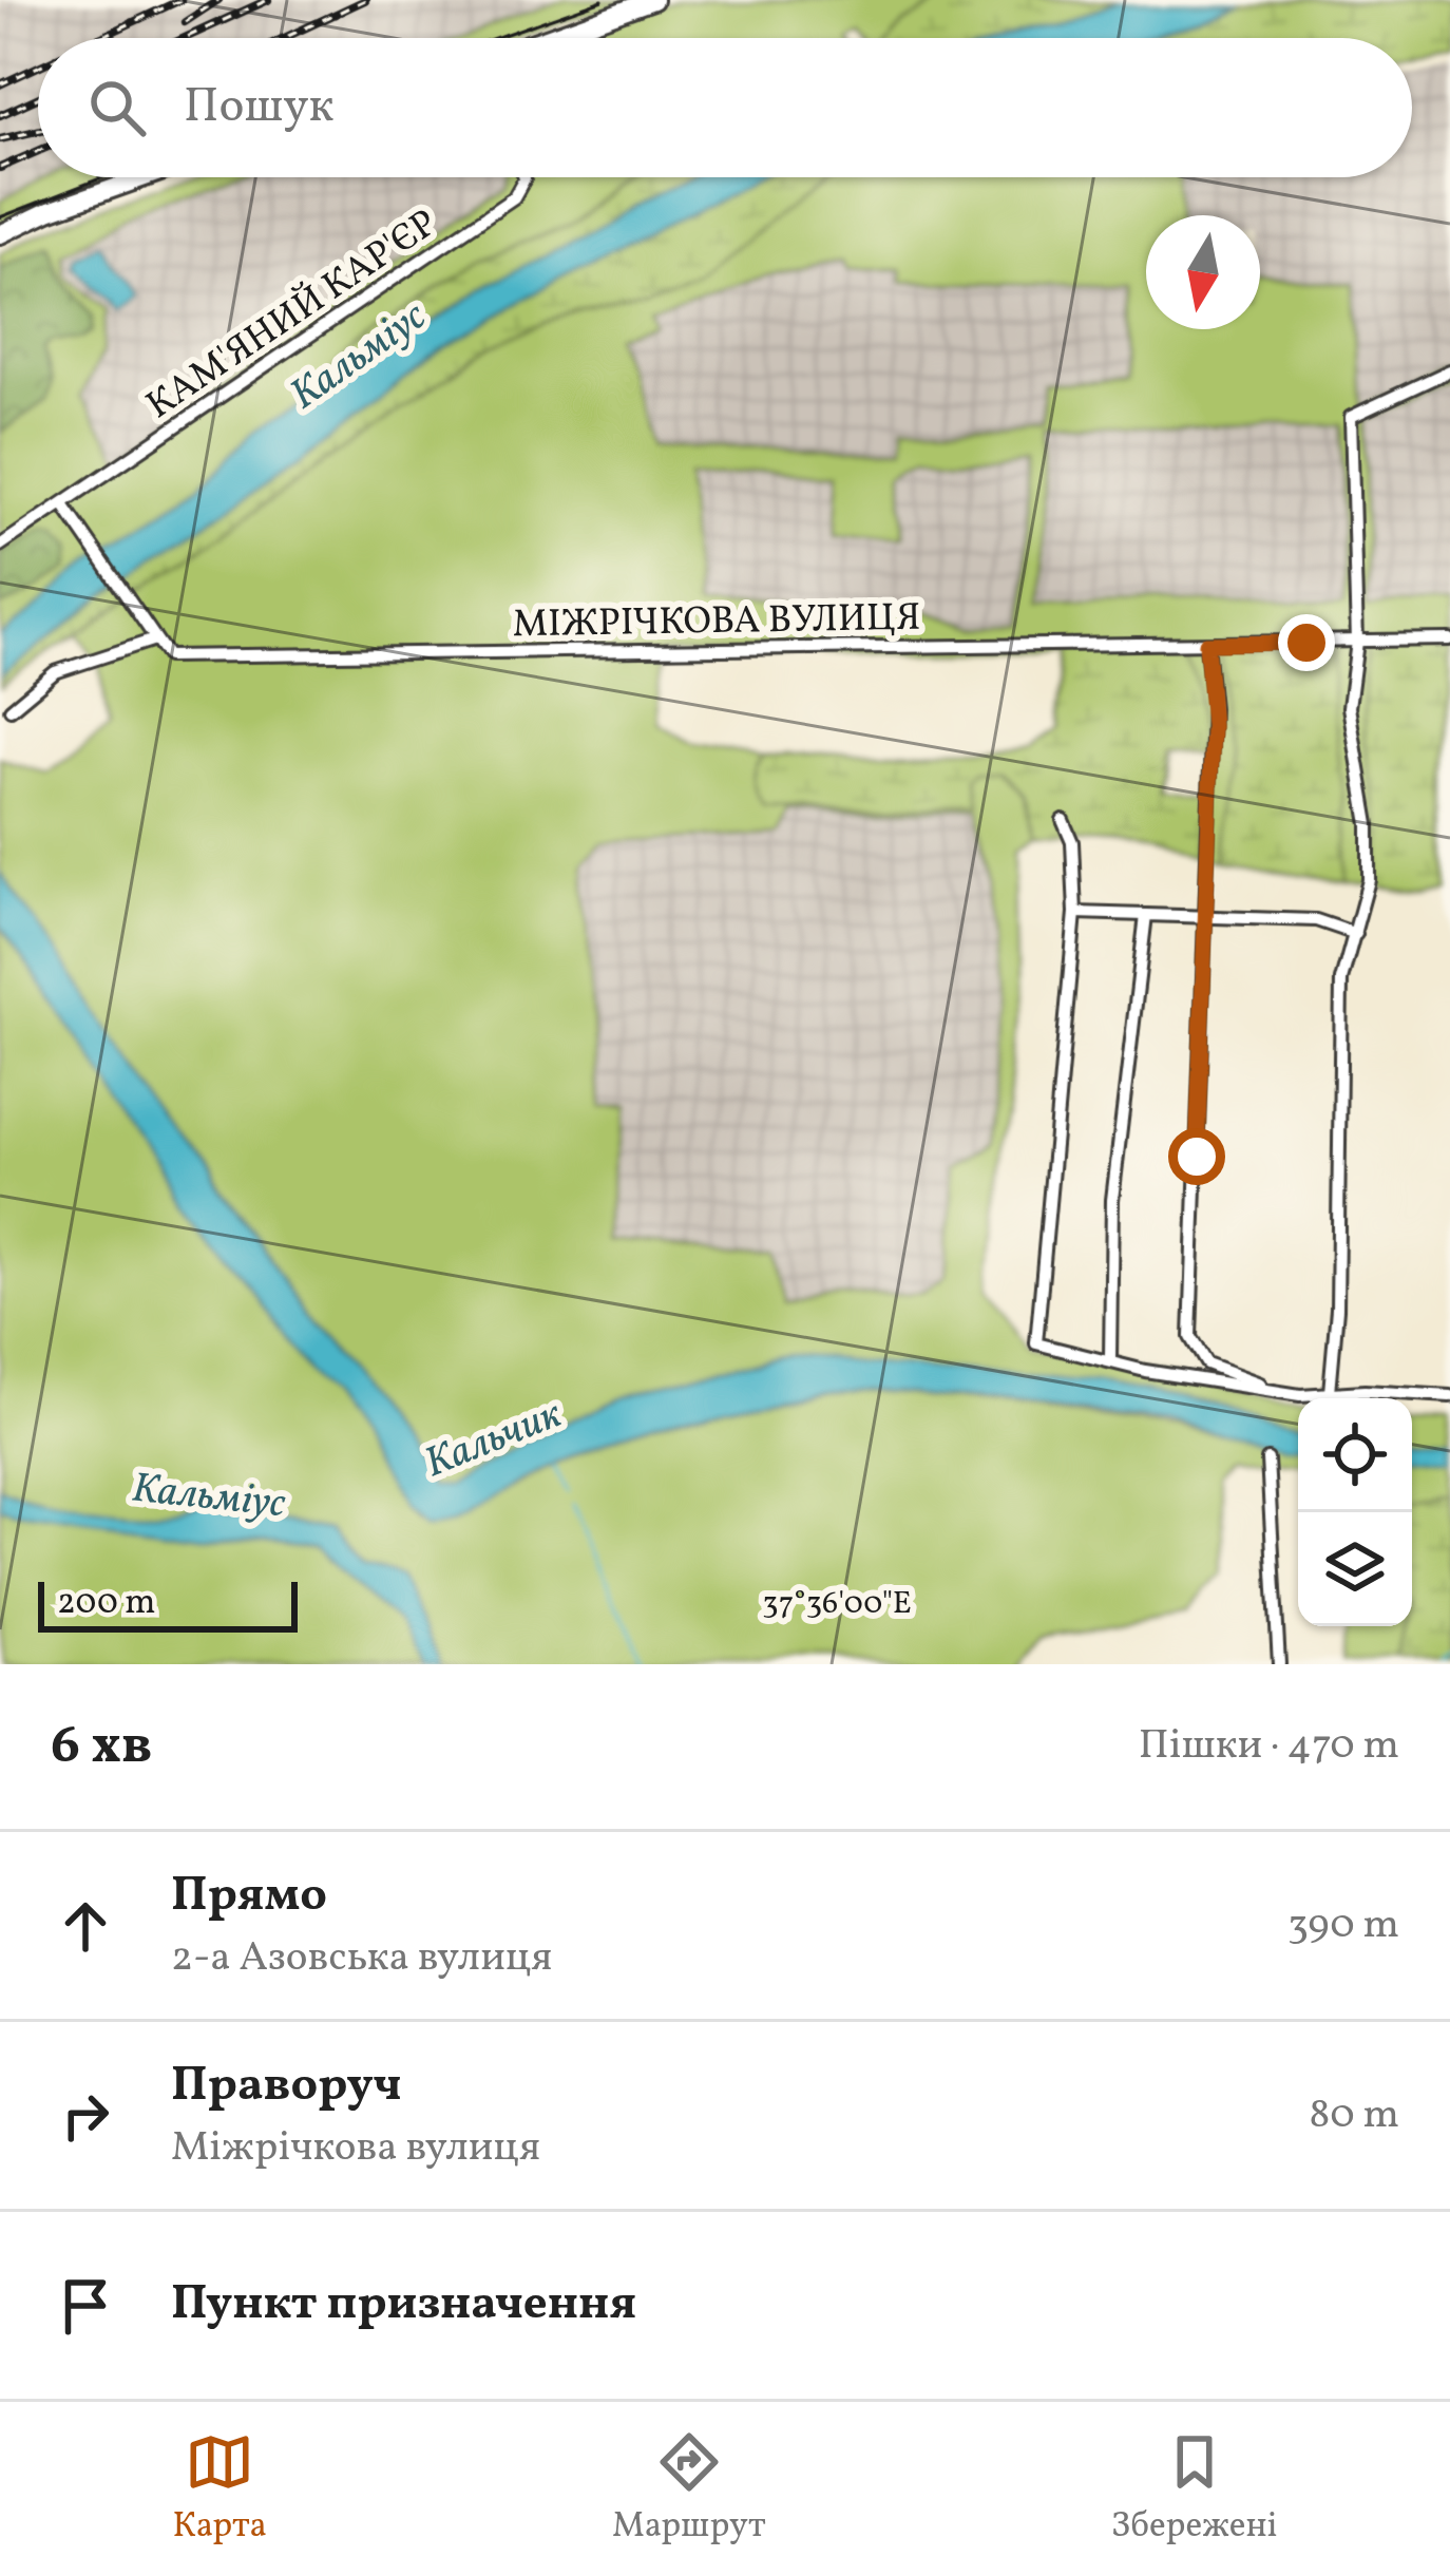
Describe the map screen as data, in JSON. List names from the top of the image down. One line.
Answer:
{"streets":{"street":["КАМ'ЯНИЙ КАР'ЄР","МІЖРІЧКОВА ВУЛИЦЯ"]},"water":["Кальміус","Кальчик"],"scale_bar":"200 m","north":"bottom","page":{"search":"Пошук","scale":"200 m","heading":["6 хв","Пішки · 470 m"],"list":[["Прямо","2-а Азовська вулиця","390 m"],["Праворуч","Міжрічкова вулиця","80 m"],"Пункт призначення"],"nav":["Карта","Маршрут","Збережені"]},"coordinates":["37°36'00\"E"]}
